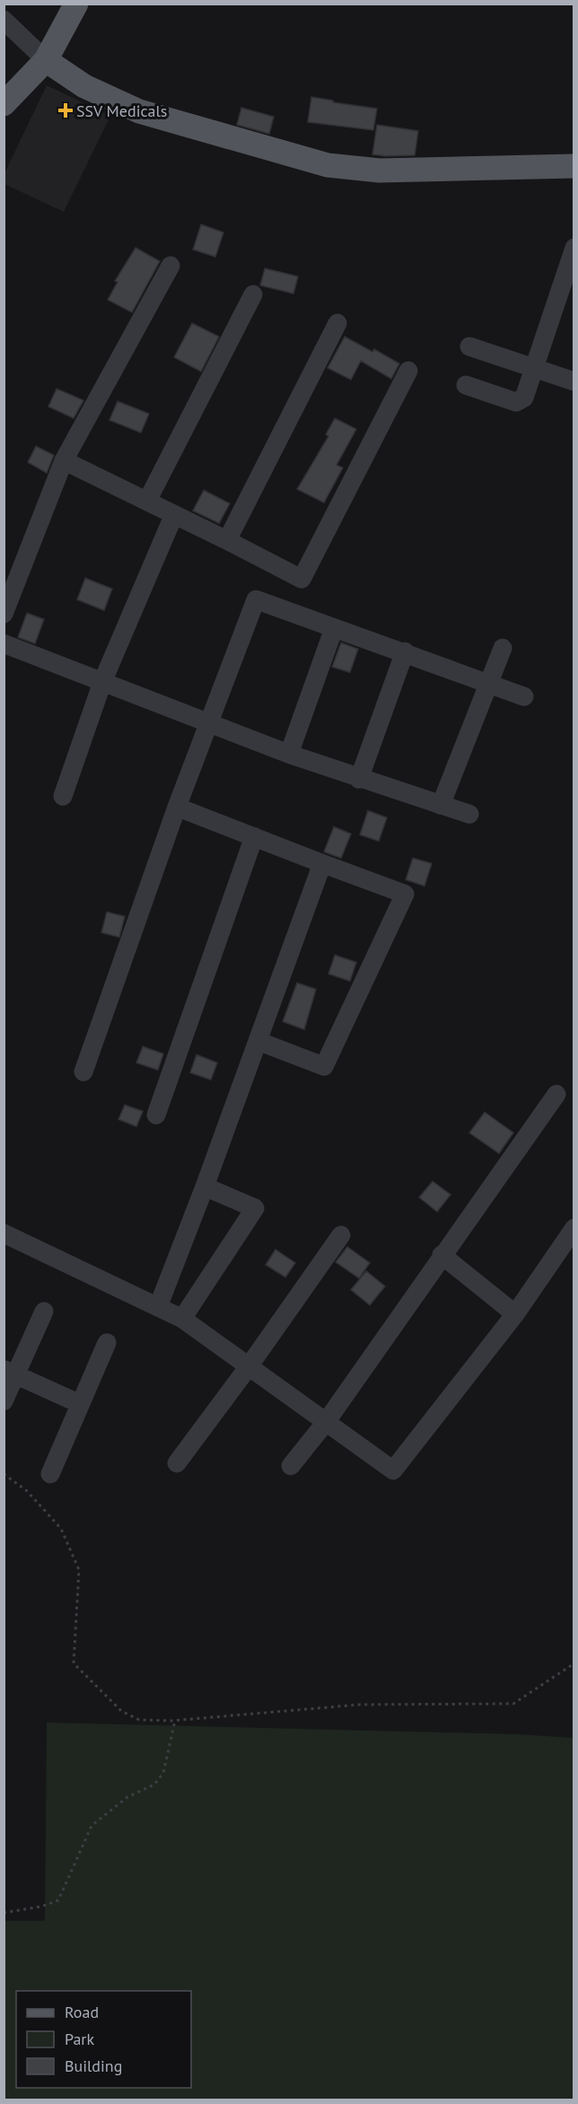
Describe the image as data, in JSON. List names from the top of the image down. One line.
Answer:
{"places":{"health":["SSV Medicals"]},"legend":["Road","Park","Building"]}
